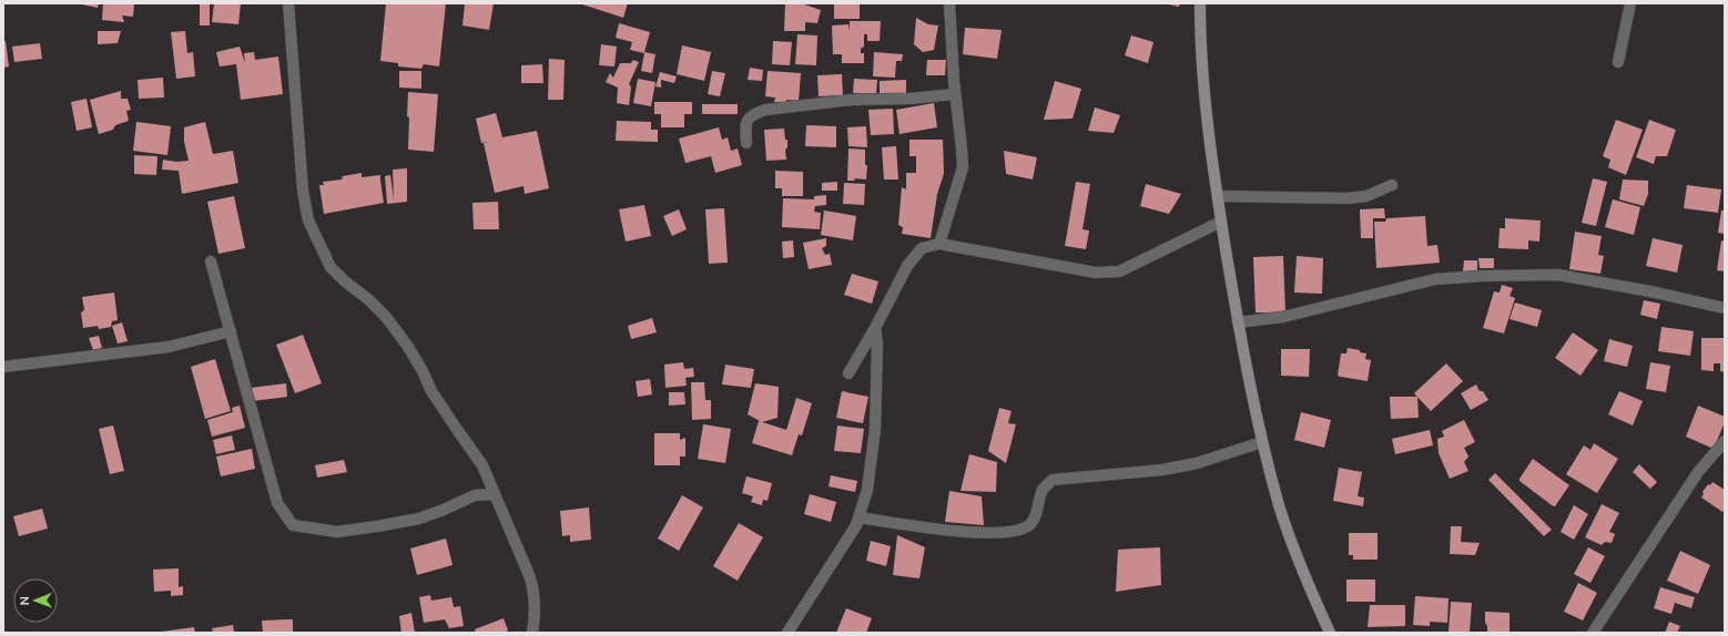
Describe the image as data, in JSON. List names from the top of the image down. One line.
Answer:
{"north":"left"}
